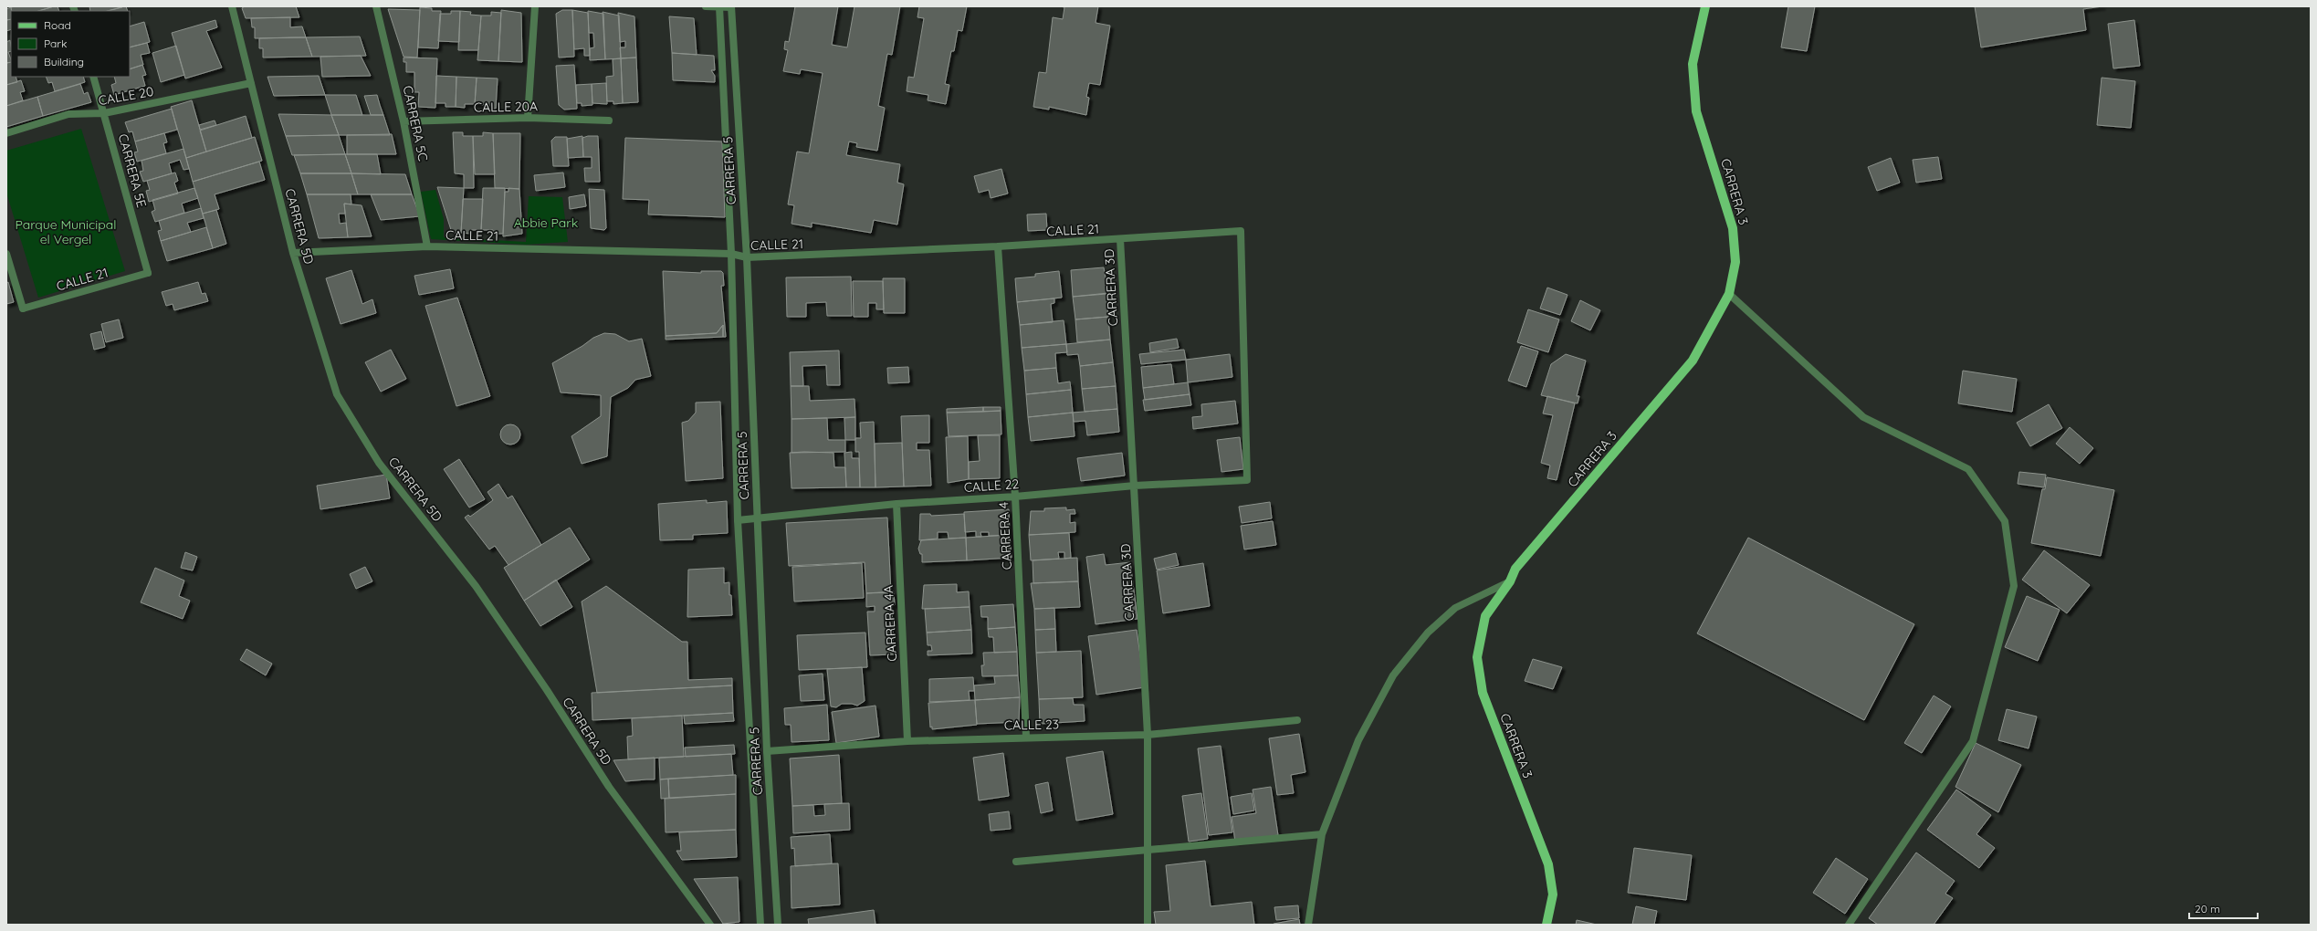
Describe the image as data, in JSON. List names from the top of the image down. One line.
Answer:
{"streets":{"main road":["CARRERA 3"],"street":["CALLE 20","CALLE 20A","CARRERA 5C","CARRERA 5E","CARRERA 5","CARRERA 5D","CALLE 21","CARRERA 3D","CALLE 22","CARRERA 4","CARRERA 4A","CALLE 23"]},"crossings":[["CALLE 20","CARRERA 5E"],["CALLE 20","CARRERA 5D"],["CALLE 20A","CARRERA 5C"],["CARRERA 5C","CALLE 21"],["CARRERA 5E","CALLE 21"],["CARRERA 5","CALLE 21"],["CARRERA 5","CALLE 22"],["CARRERA 5","CALLE 23"],["CARRERA 5D","CALLE 21"],["CALLE 21","CARRERA 3D"],["CALLE 21","CALLE 22"],["CALLE 21","CARRERA 4"],["CARRERA 3D","CALLE 22"],["CARRERA 3D","CALLE 23"],["CALLE 22","CARRERA 4"],["CALLE 22","CARRERA 4A"],["CARRERA 4","CALLE 23"],["CARRERA 4A","CALLE 23"]],"parks":["Abbie Park","Parque Municipal el Vergel"],"legend":["Road","Park","Building"],"scale_bar":"20 m"}
